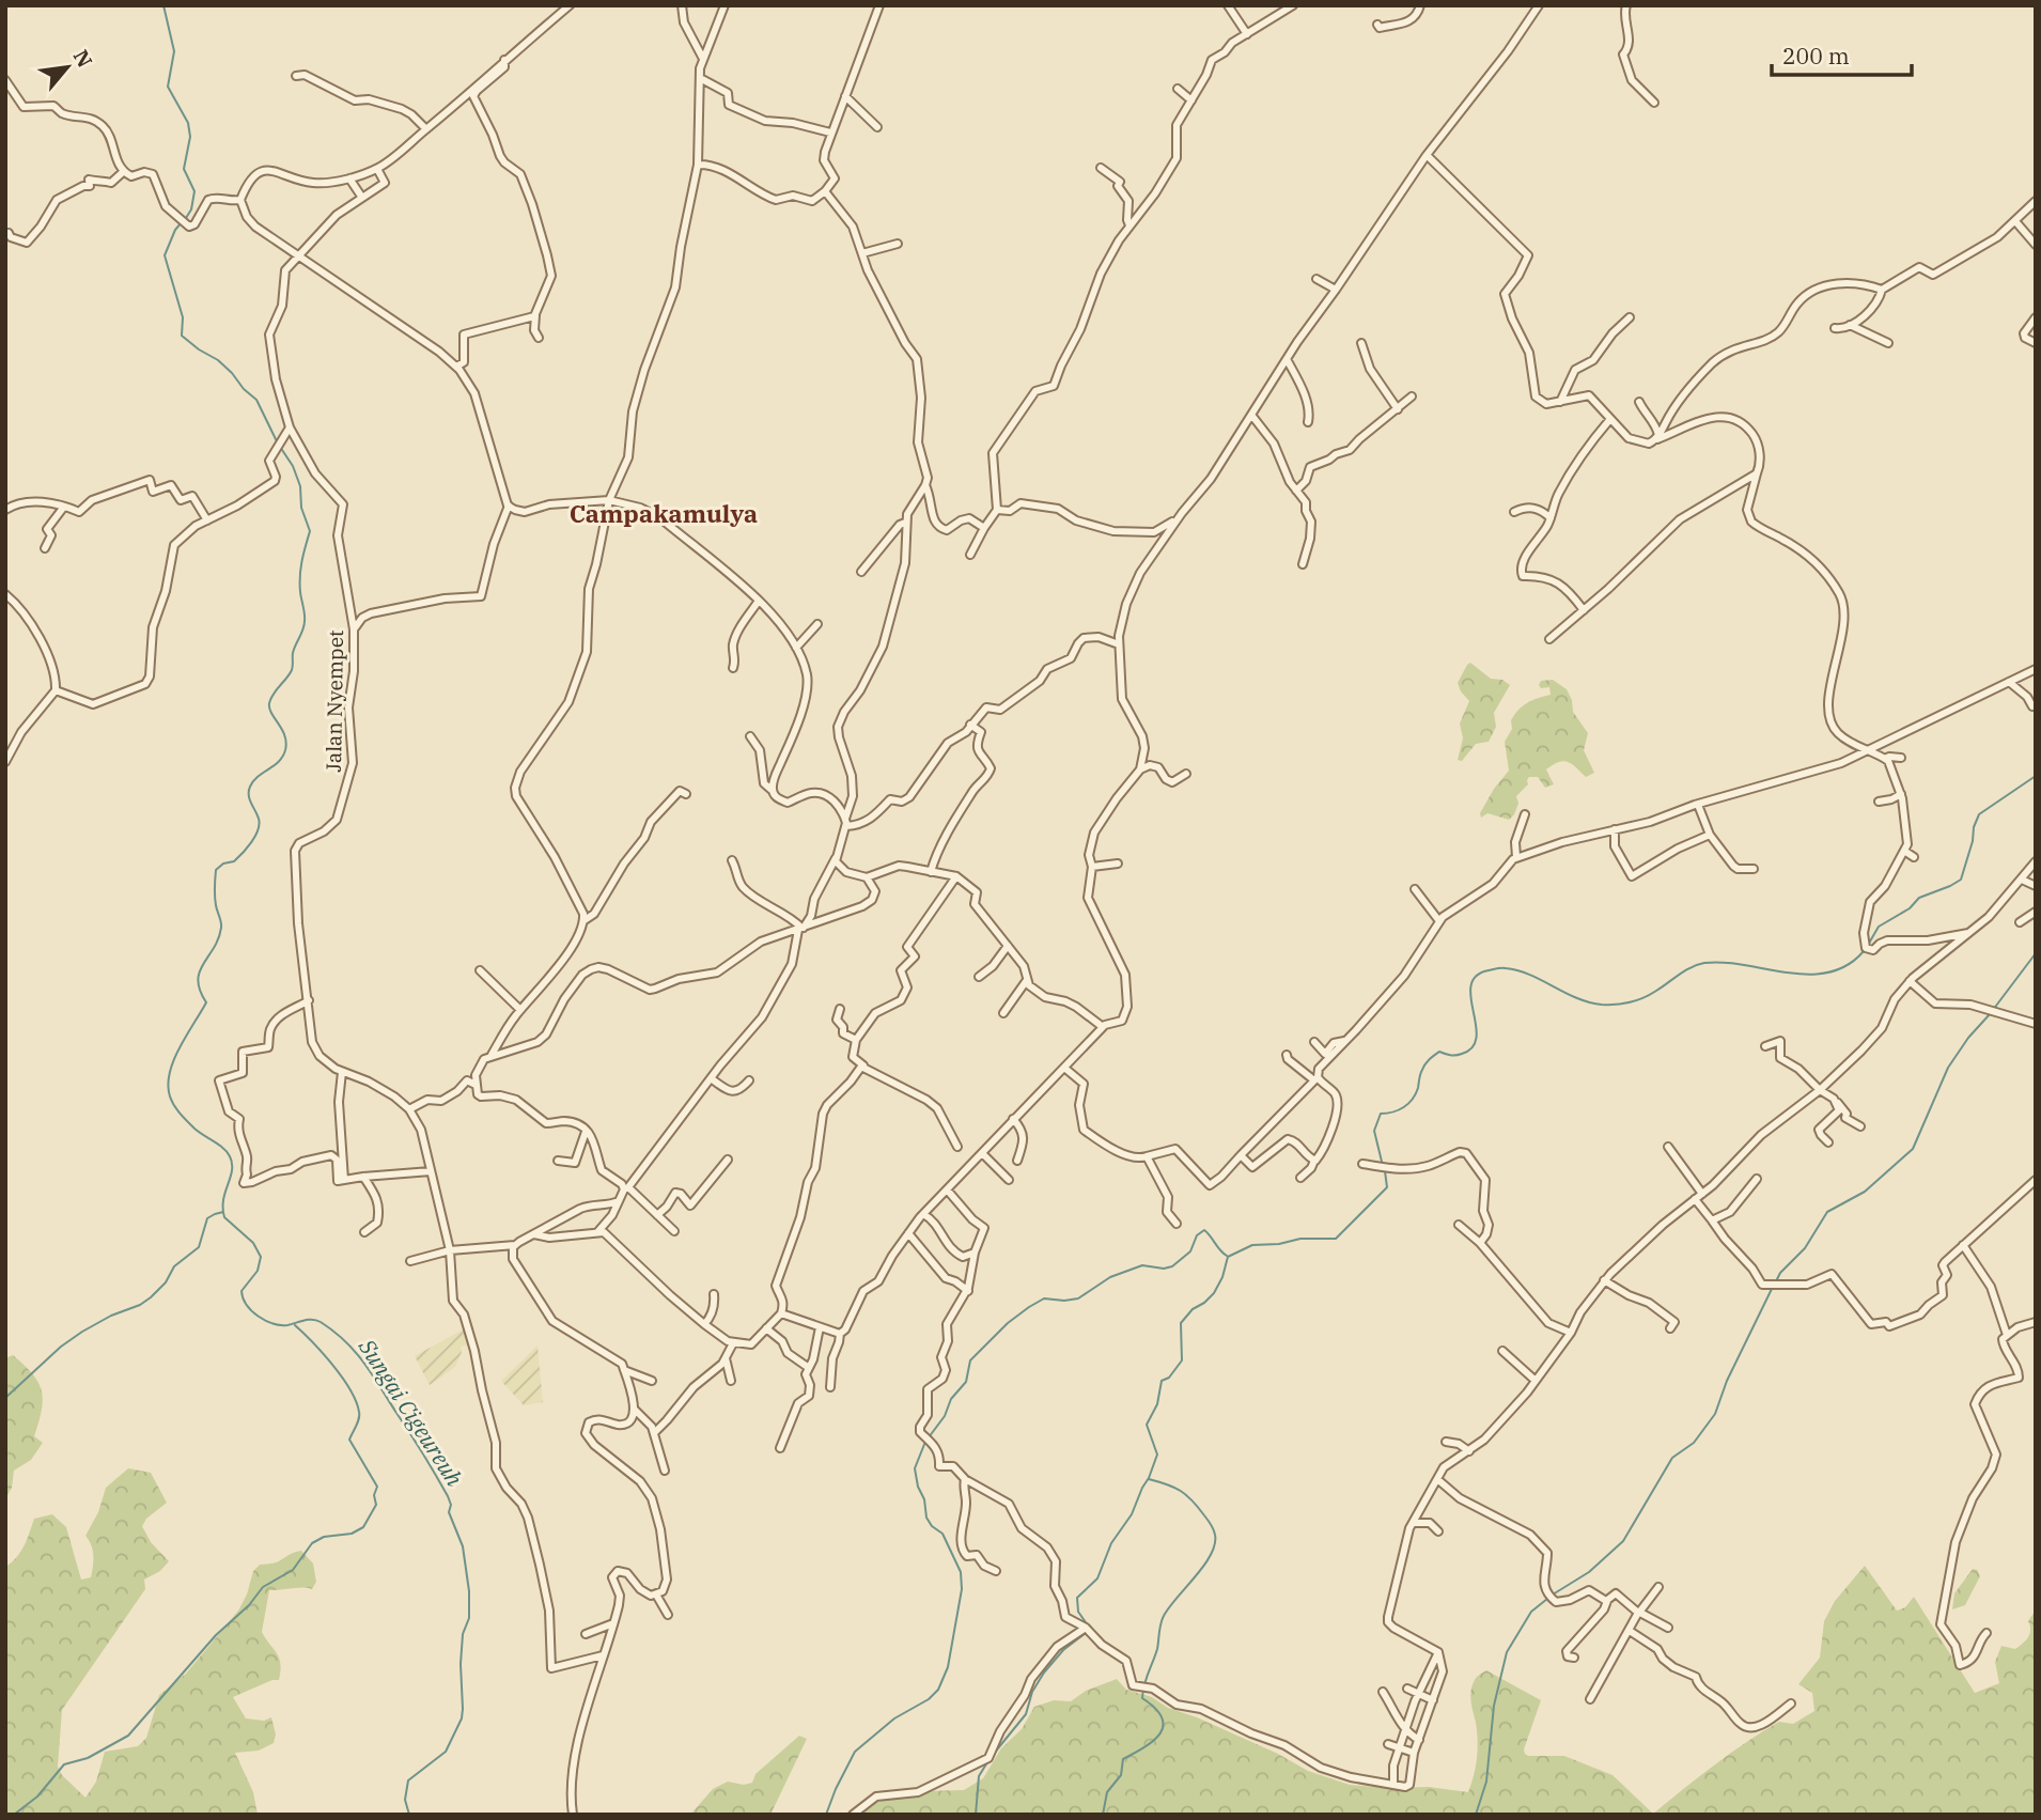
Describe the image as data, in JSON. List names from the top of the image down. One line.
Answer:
{"streets":{"street":["Jalan Nyempet"]},"districts":["Campakamulya"],"water":["Sungai Cigeureuh"],"scale_bar":"200 m","north":"top right"}
